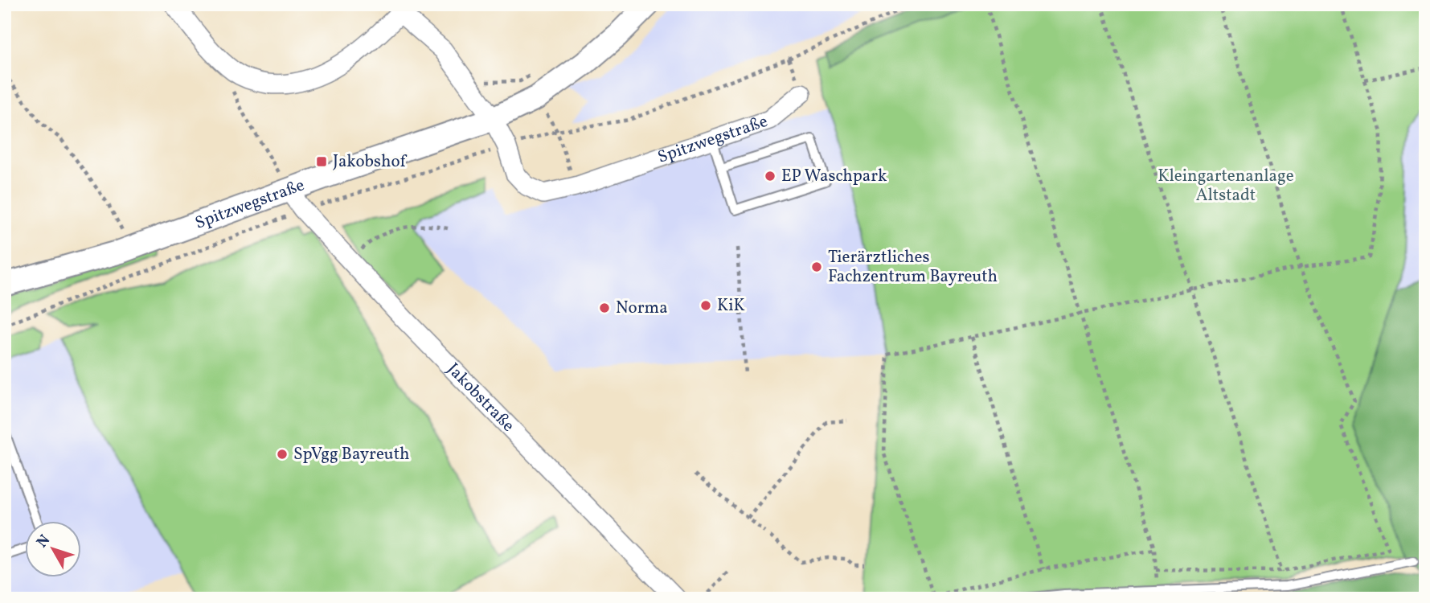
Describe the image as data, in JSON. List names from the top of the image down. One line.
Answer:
{"streets":{"street":["Spitzwegstraße","Jakobstraße"]},"crossings":[["Spitzwegstraße","Jakobstraße"]],"parks":["Kleingartenanlage Altstadt"],"places":{"transit":["Jakobshof"],"other":["EP Waschpark","Tierärztliches Fachzentrum Bayreuth","KiK","Norma","SpVgg Bayreuth"]},"north":"top left"}
